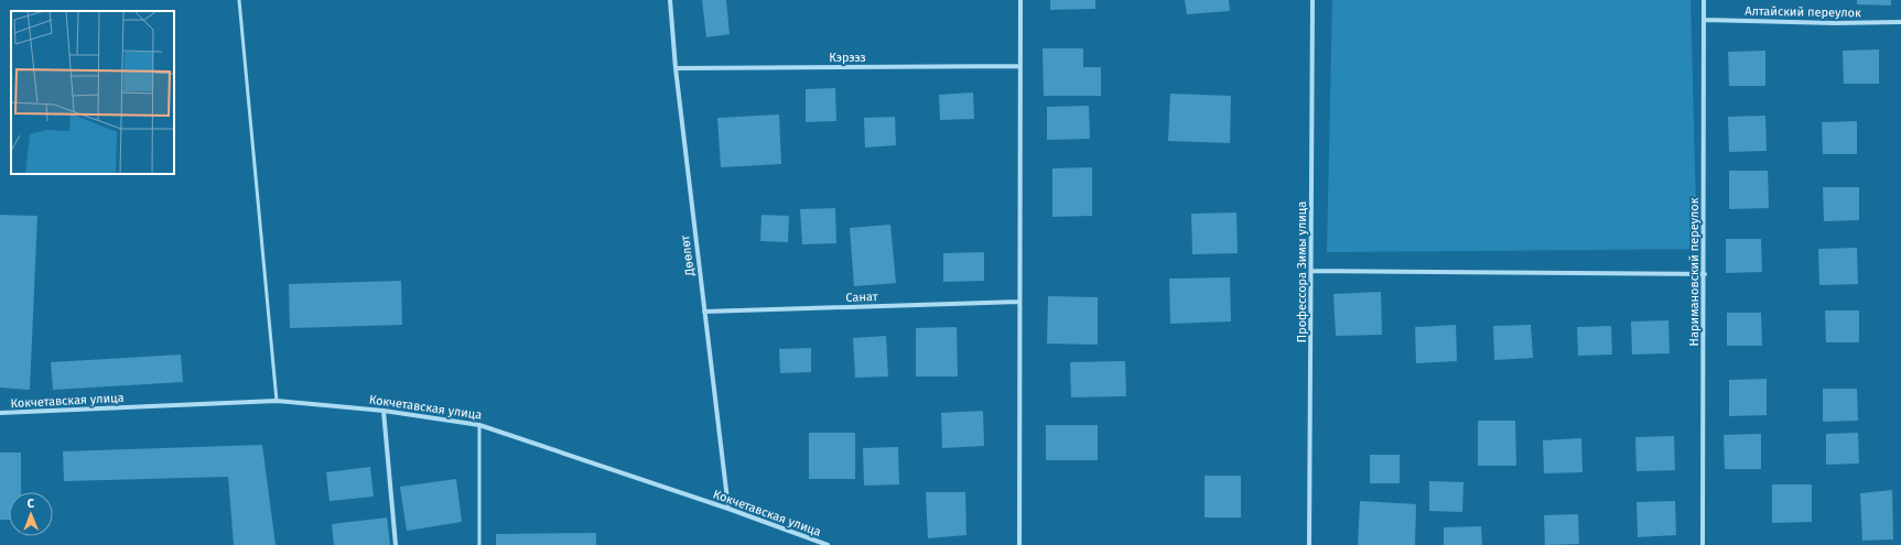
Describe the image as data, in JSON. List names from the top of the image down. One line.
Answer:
{"streets":{"street":["Алтайский переулок","Кэрээз","Дөөлөт","Профессора Зимы улица","Наримановский переулок","Санат","Кокчетавская улица"]},"crossings":[["Алтайский переулок","Наримановский переулок"],["Кэрээз","Дөөлөт"],["Дөөлөт","Санат"],["Дөөлөт","Кокчетавская улица"]],"north":"top"}
